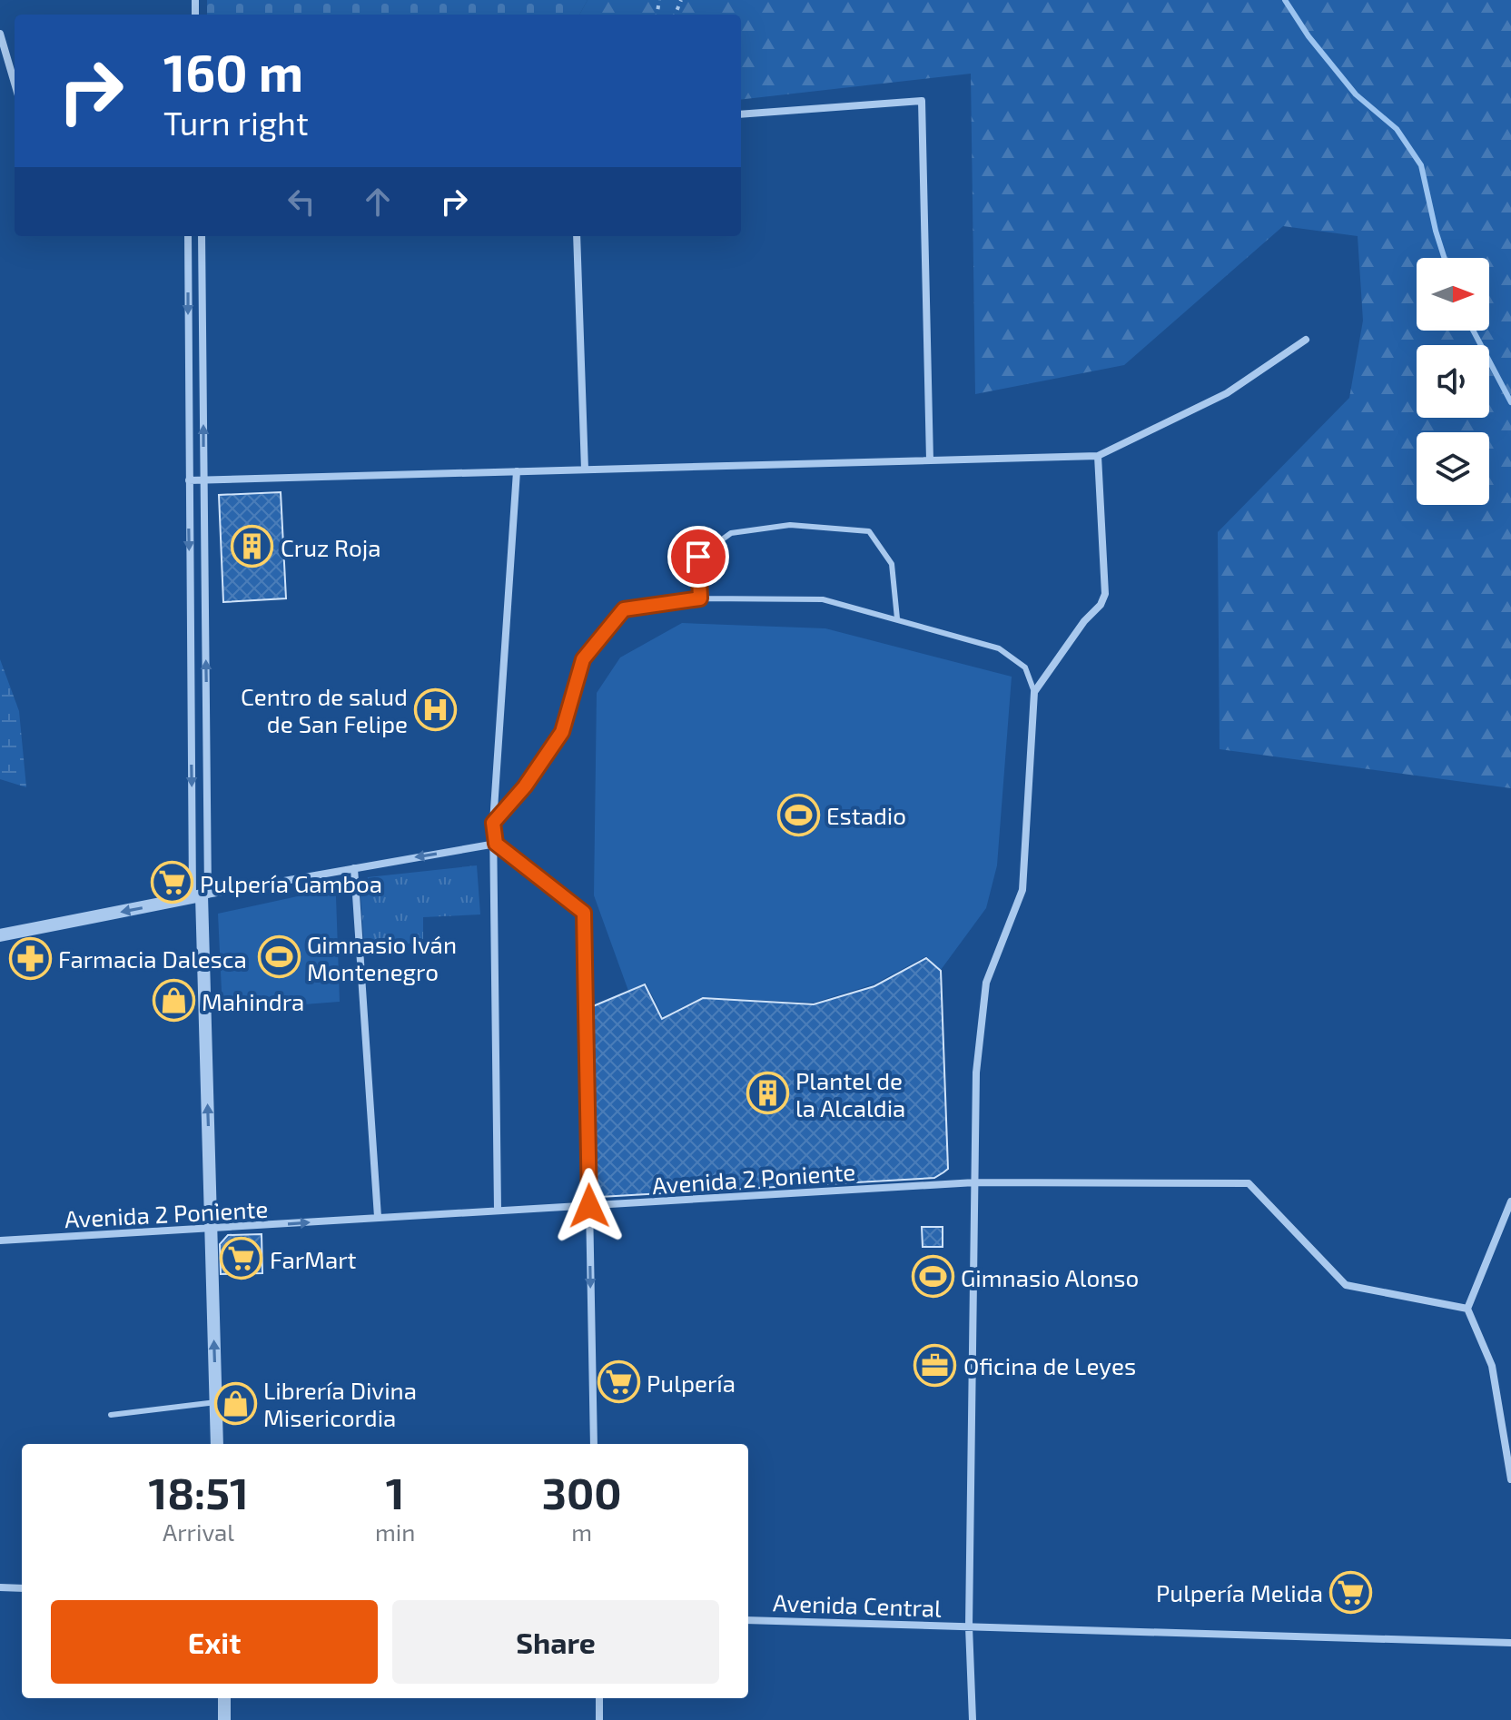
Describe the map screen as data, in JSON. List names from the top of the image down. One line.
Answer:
{"streets":{"street":["Avenida 2 Poniente","Avenida Central"]},"places":{"building":["Cruz Roja","Plantel de la Alcaldia"],"hospital":["Centro de salud de San Felipe"],"sports":["Estadio","Gimnasio Iván Montenegro","Gimnasio Alonso"],"supermarket":["Pulpería Gamboa","FarMart","Pulpería","Pulpería Melida"],"pharmacy":["Farmacia Dalesca"],"shop":["Mahindra","Librería Divina Misericordia"],"office":["Oficina de Leyes"]},"north":"right","page":{"turn":["160 m","Turn right"],"eta":["18:51","Arrival","1","min","300","m"],"buttons":["Exit","Share"]}}
